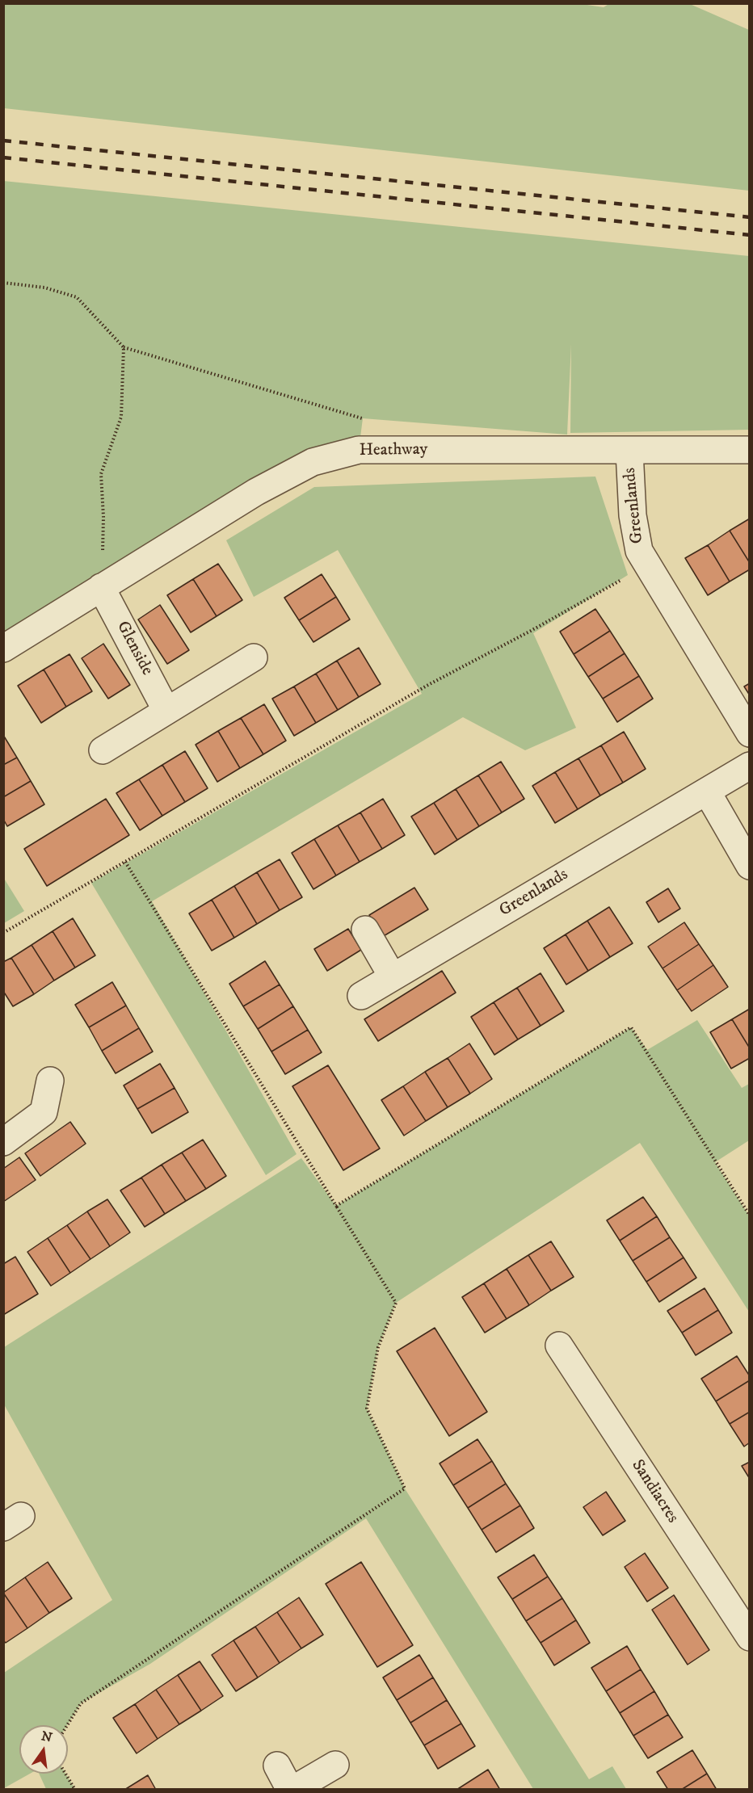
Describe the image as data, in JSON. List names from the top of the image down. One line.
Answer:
{"streets":{"street":["Heathway","Greenlands","Glenside","Sandiacres"]},"crossings":[["Heathway","Greenlands"],["Heathway","Glenside"]],"north":"top"}
